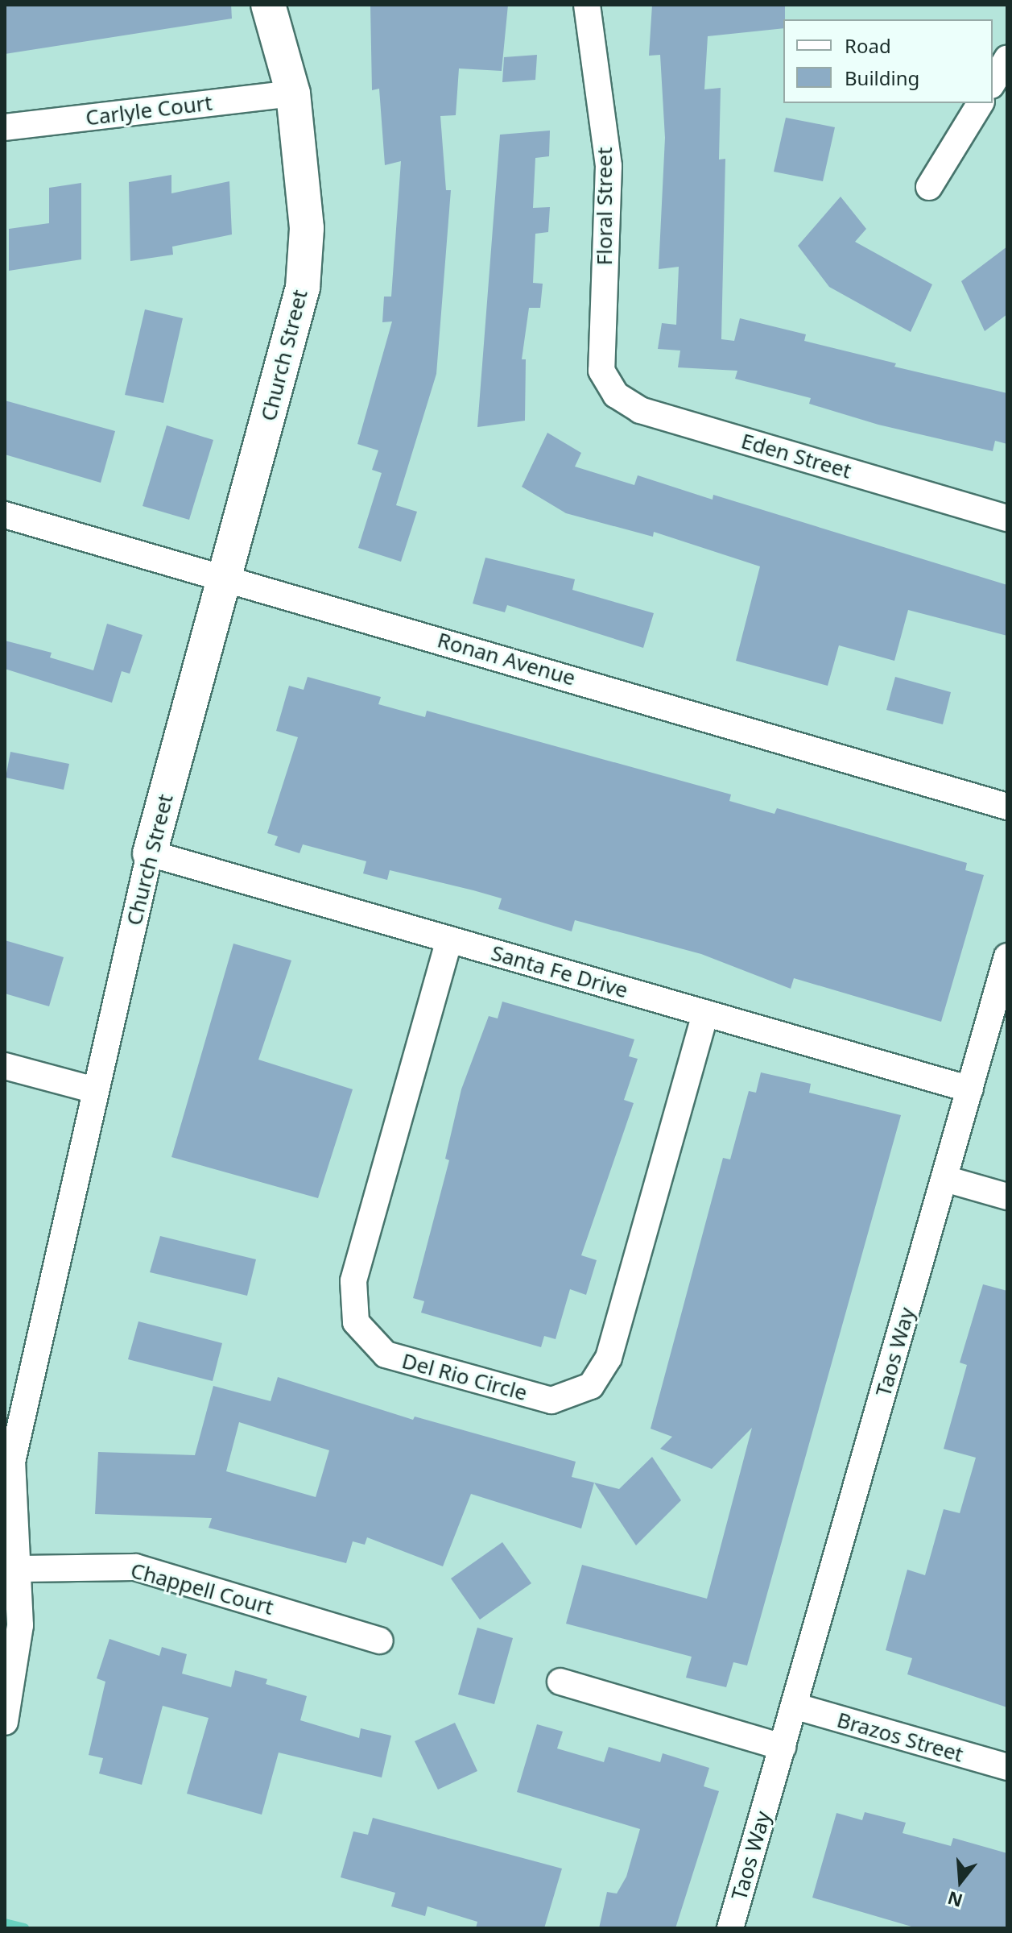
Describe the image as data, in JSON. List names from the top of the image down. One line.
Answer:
{"streets":{"street":["Carlyle Court","Floral Street","Church Street","Eden Street","Ronan Avenue","Santa Fe Drive","Taos Way","Del Rio Circle","Chappell Court","Brazos Street"]},"crossings":[["Carlyle Court","Church Street"],["Floral Street","Eden Street"],["Church Street","Ronan Avenue"],["Church Street","Santa Fe Drive"],["Church Street","Chappell Court"],["Santa Fe Drive","Taos Way"],["Santa Fe Drive","Del Rio Circle"],["Taos Way","Brazos Street"]],"legend":["Road","Building"],"north":"bottom"}
